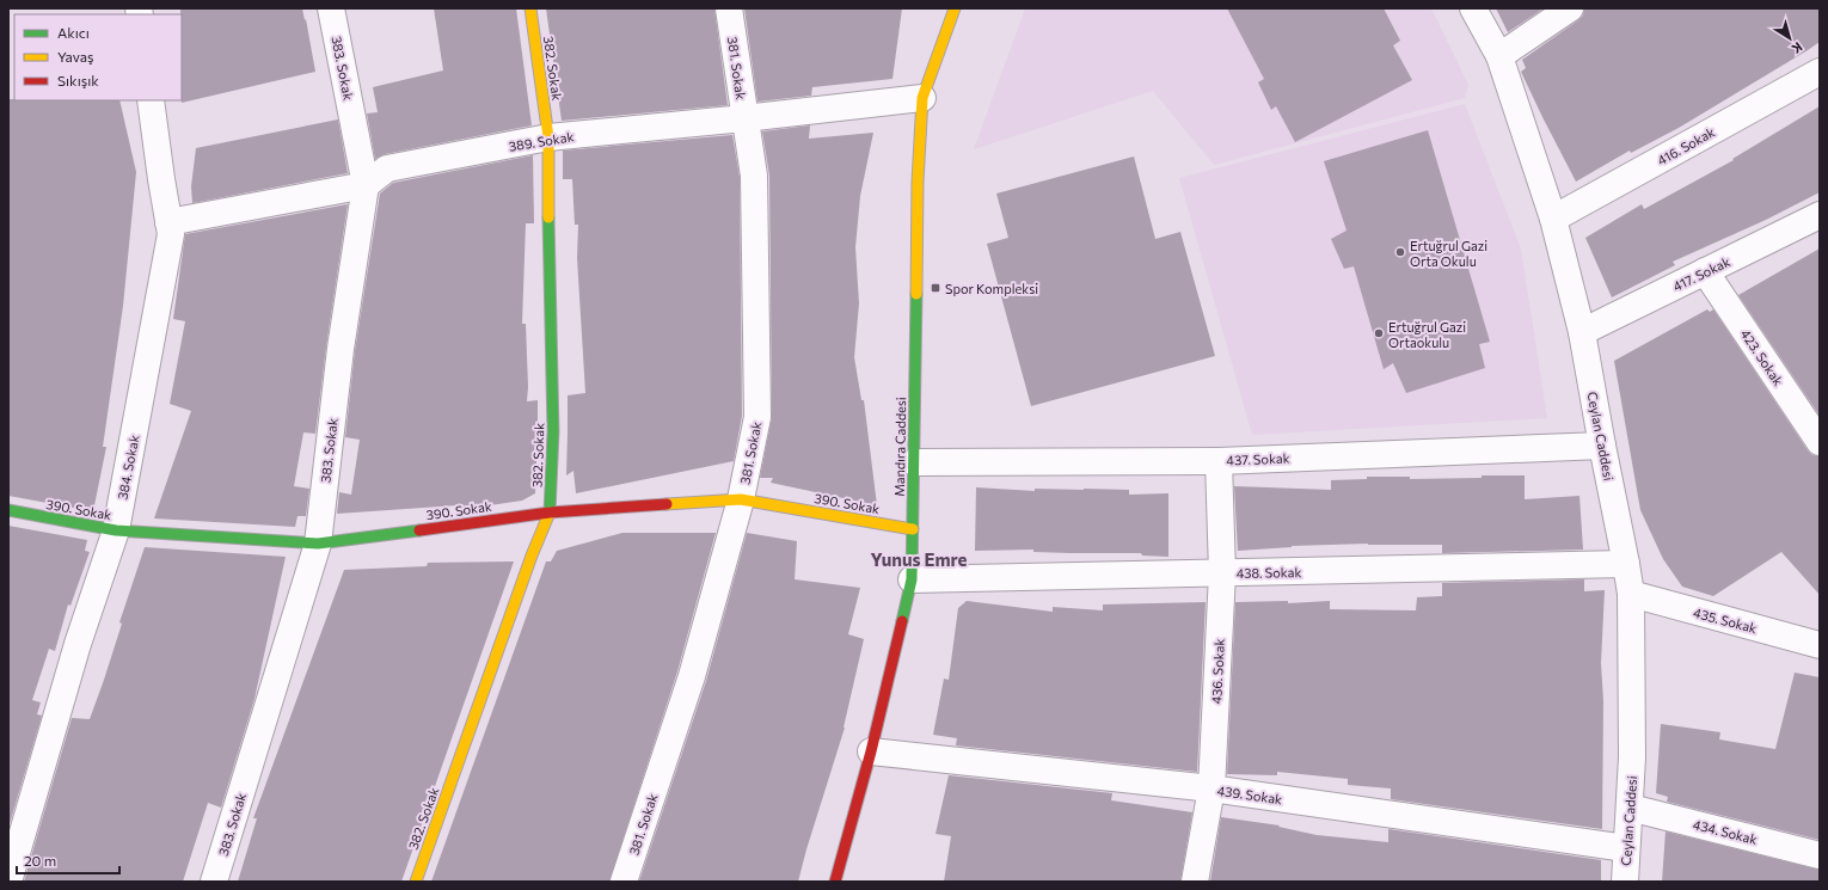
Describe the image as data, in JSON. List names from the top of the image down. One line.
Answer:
{"streets":{"street":["383. Sokak","382. Sokak","381. Sokak","389. Sokak","416. Sokak","417. Sokak","423. Sokak","Ceylan Caddesi","Mandıra Caddesi","437. Sokak","384. Sokak","390. Sokak","438. Sokak","435. Sokak","436. Sokak","439. Sokak","434. Sokak"]},"crossings":[["383. Sokak","389. Sokak"],["383. Sokak","390. Sokak"],["382. Sokak","389. Sokak"],["382. Sokak","390. Sokak"],["381. Sokak","389. Sokak"],["381. Sokak","390. Sokak"],["389. Sokak","Mandıra Caddesi"],["389. Sokak","384. Sokak"],["416. Sokak","Ceylan Caddesi"],["417. Sokak","423. Sokak"],["417. Sokak","Ceylan Caddesi"],["Ceylan Caddesi","437. Sokak"],["Ceylan Caddesi","438. Sokak"],["Ceylan Caddesi","435. Sokak"],["Ceylan Caddesi","439. Sokak"],["Ceylan Caddesi","434. Sokak"],["Mandıra Caddesi","437. Sokak"],["Mandıra Caddesi","390. Sokak"],["Mandıra Caddesi","438. Sokak"],["Mandıra Caddesi","439. Sokak"],["437. Sokak","436. Sokak"],["384. Sokak","390. Sokak"],["438. Sokak","436. Sokak"],["436. Sokak","439. Sokak"]],"districts":["Yunus Emre"],"places":{"other":["Ertuğrul Gazi Orta Okulu","Ertuğrul Gazi Ortaokulu"],"transit":["Spor Kompleksi"]},"legend":["Akıcı","Yavaş","Sıkışık"],"scale_bar":"20 m","north":"bottom right"}
